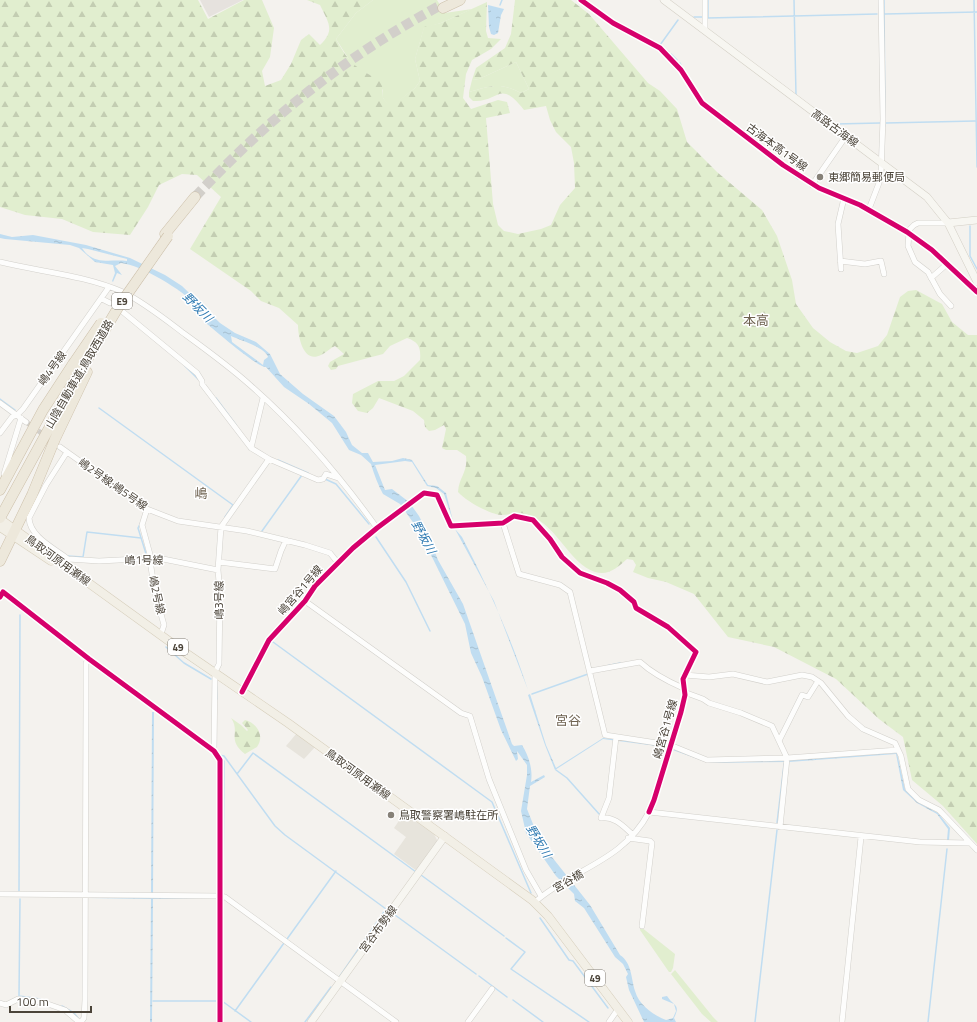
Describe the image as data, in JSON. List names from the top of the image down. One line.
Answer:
{"streets":{"highway":["山陰自動車道;鳥取西道路"],"main road":["高路古海線","鳥取河原用瀬線","49","宮谷布勢線"],"street":["古海本高1号線","嶋4号線","嶋2号線;嶋5号線","嶋1号線","嶋宮谷1号線","嶋2号線","嶋3号線","宮谷橋"]},"crossings":[["山陰自動車道;鳥取西道路","鳥取河原用瀬線"],["嶋2号線;嶋5号線","嶋宮谷1号線"],["嶋2号線;嶋5号線","嶋2号線"],["嶋2号線;嶋5号線","嶋3号線"],["鳥取河原用瀬線","嶋1号線"],["鳥取河原用瀬線","嶋宮谷1号線"],["鳥取河原用瀬線","嶋2号線"],["鳥取河原用瀬線","嶋3号線"],["鳥取河原用瀬線","宮谷橋"],["鳥取河原用瀬線","宮谷布勢線"],["嶋1号線","嶋2号線"],["嶋1号線","嶋3号線"],["嶋宮谷1号線","宮谷橋"]],"districts":["本高","嶋","宮谷"],"water":["野坂川"],"places":["東郷簡易郵便局","鳥取警察署嶋駐在所"],"scale_bar":"100 m"}
